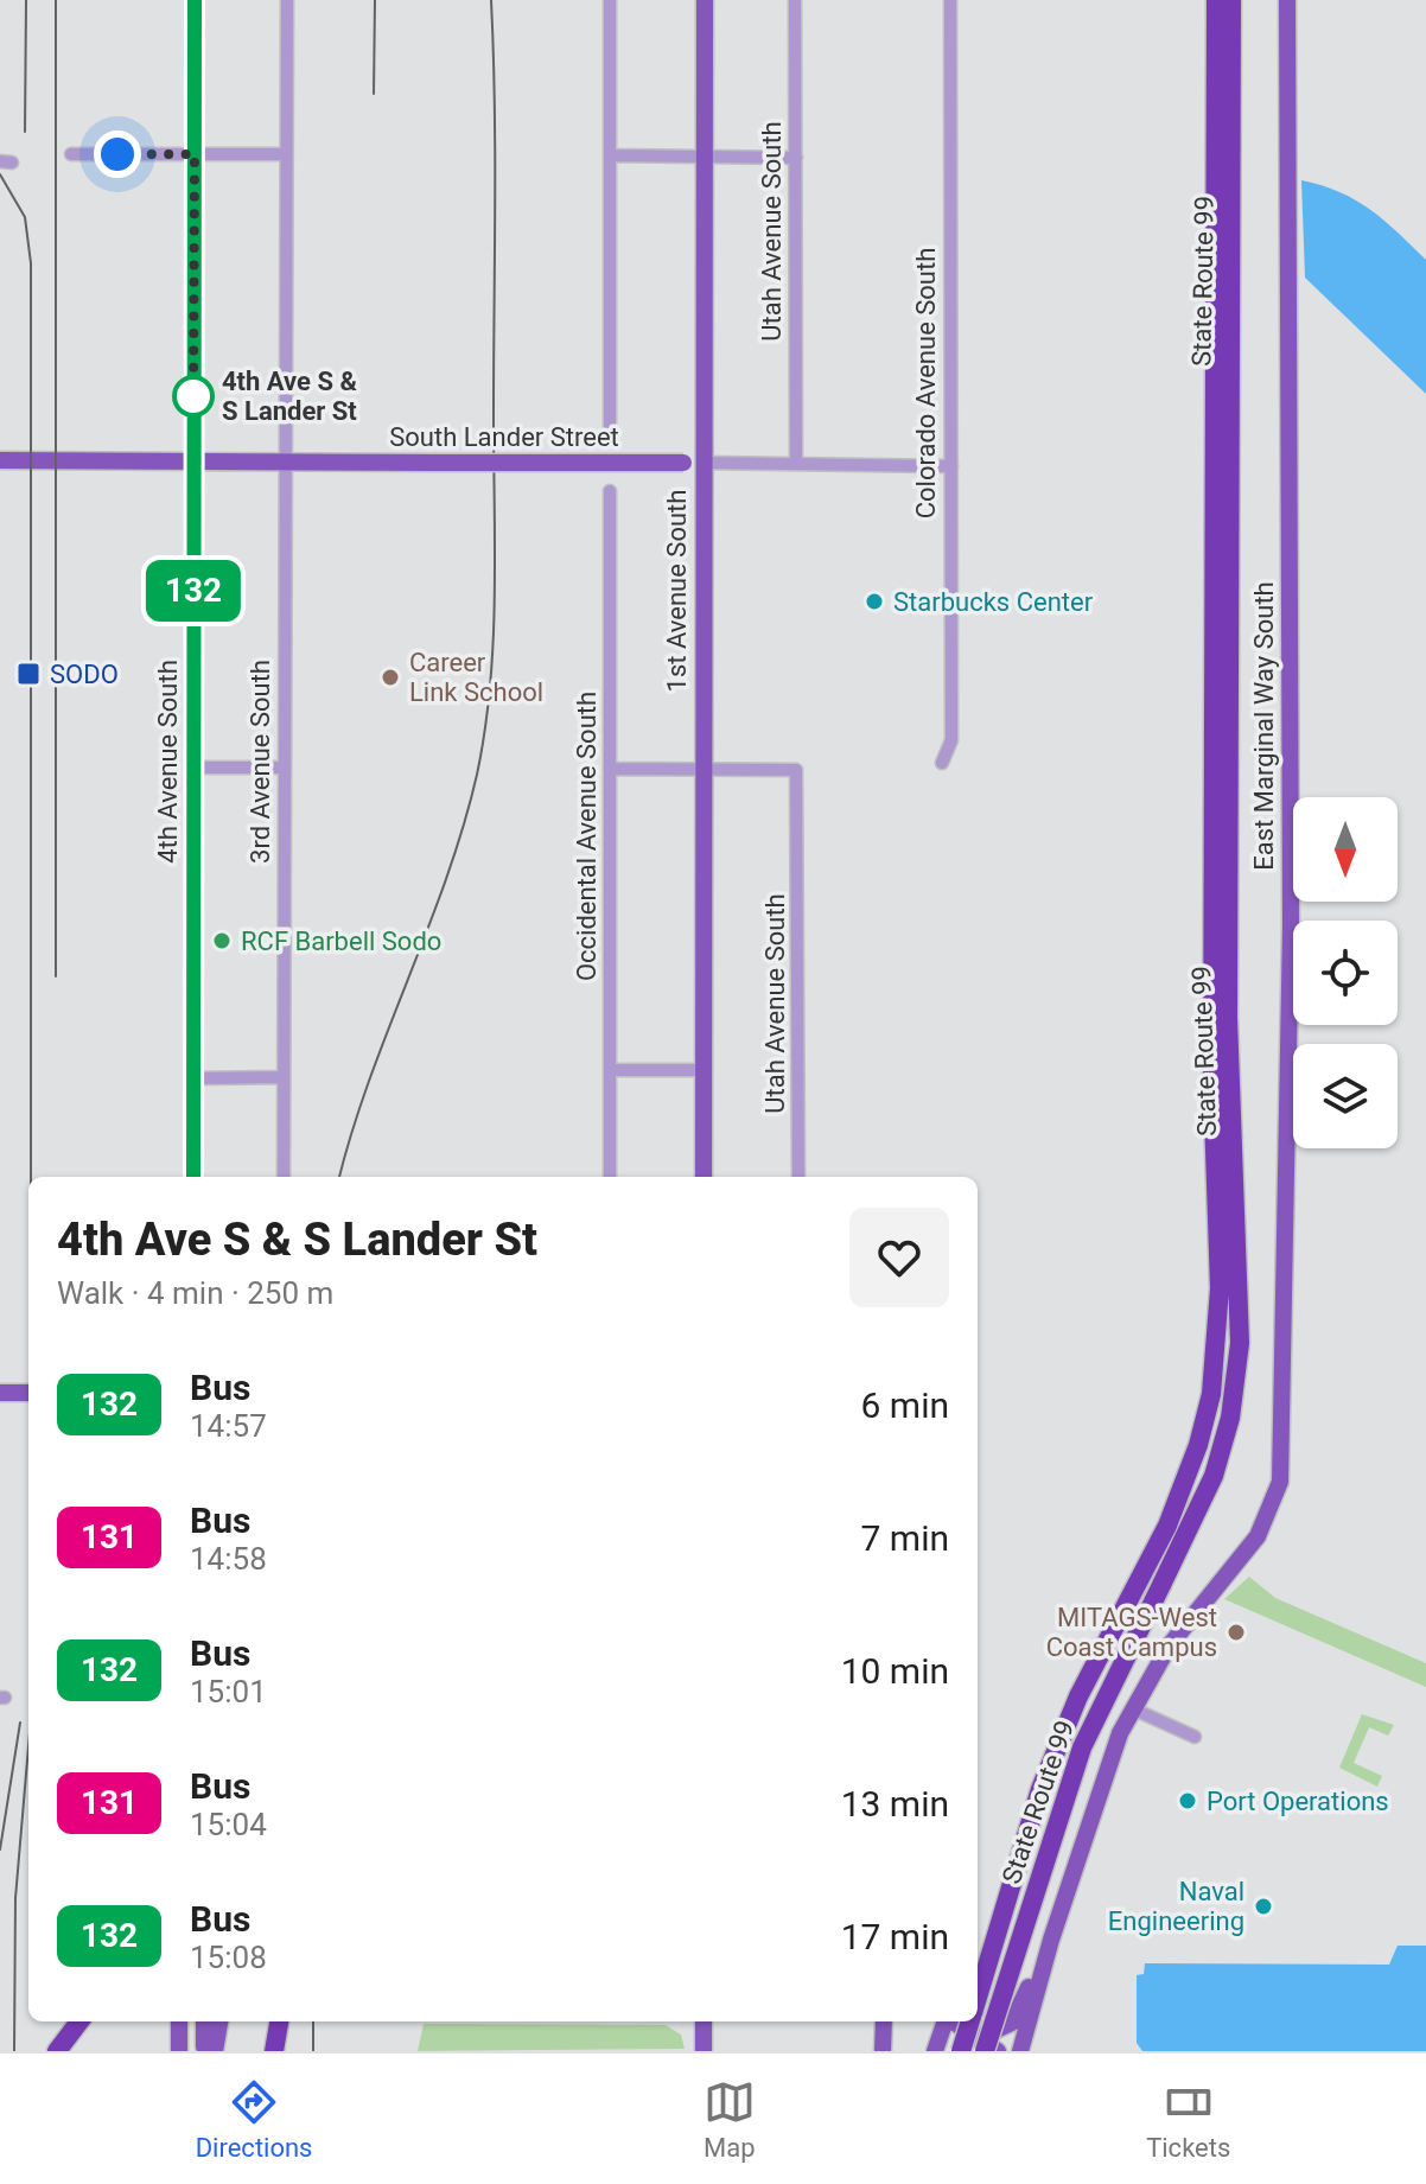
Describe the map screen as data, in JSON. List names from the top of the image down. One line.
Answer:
{"streets":{"highway":["State Route 99"],"main road":["South Lander Street","1st Avenue South","East Marginal Way South","4th Avenue South"],"street":["Utah Avenue South","Colorado Avenue South","3rd Avenue South","Occidental Avenue South"]},"crossings":[["Utah Avenue South","South Lander Street"],["Utah Avenue South","1st Avenue South"],["Colorado Avenue South","South Lander Street"],["South Lander Street","1st Avenue South"],["South Lander Street","4th Avenue South"],["South Lander Street","3rd Avenue South"]],"places":{"other":["4th Ave S & S Lander St","Starbucks Center","Career Link School","RCF Barbell Sodo","MITAGS-West Coast Campus","Port Operations","Naval Engineering"],"transit":["SODO"]},"lines":["bus line 132"],"north":"bottom","page":{"on_map":"132","heading":["4th Ave S & S Lander St","Walk · 4 min · 250 m"],"list":[{"mark":"132","name":"Bus","note":"14:57","value":"6 min"},{"mark":"131","name":"Bus","note":"14:58","value":"7 min"},{"mark":"132","name":"Bus","note":"15:01","value":"10 min"},{"mark":"131","name":"Bus","note":"15:04","value":"13 min"},{"mark":"132","name":"Bus","note":"15:08","value":"17 min"}],"tabs":["Directions","Map","Tickets"]}}
